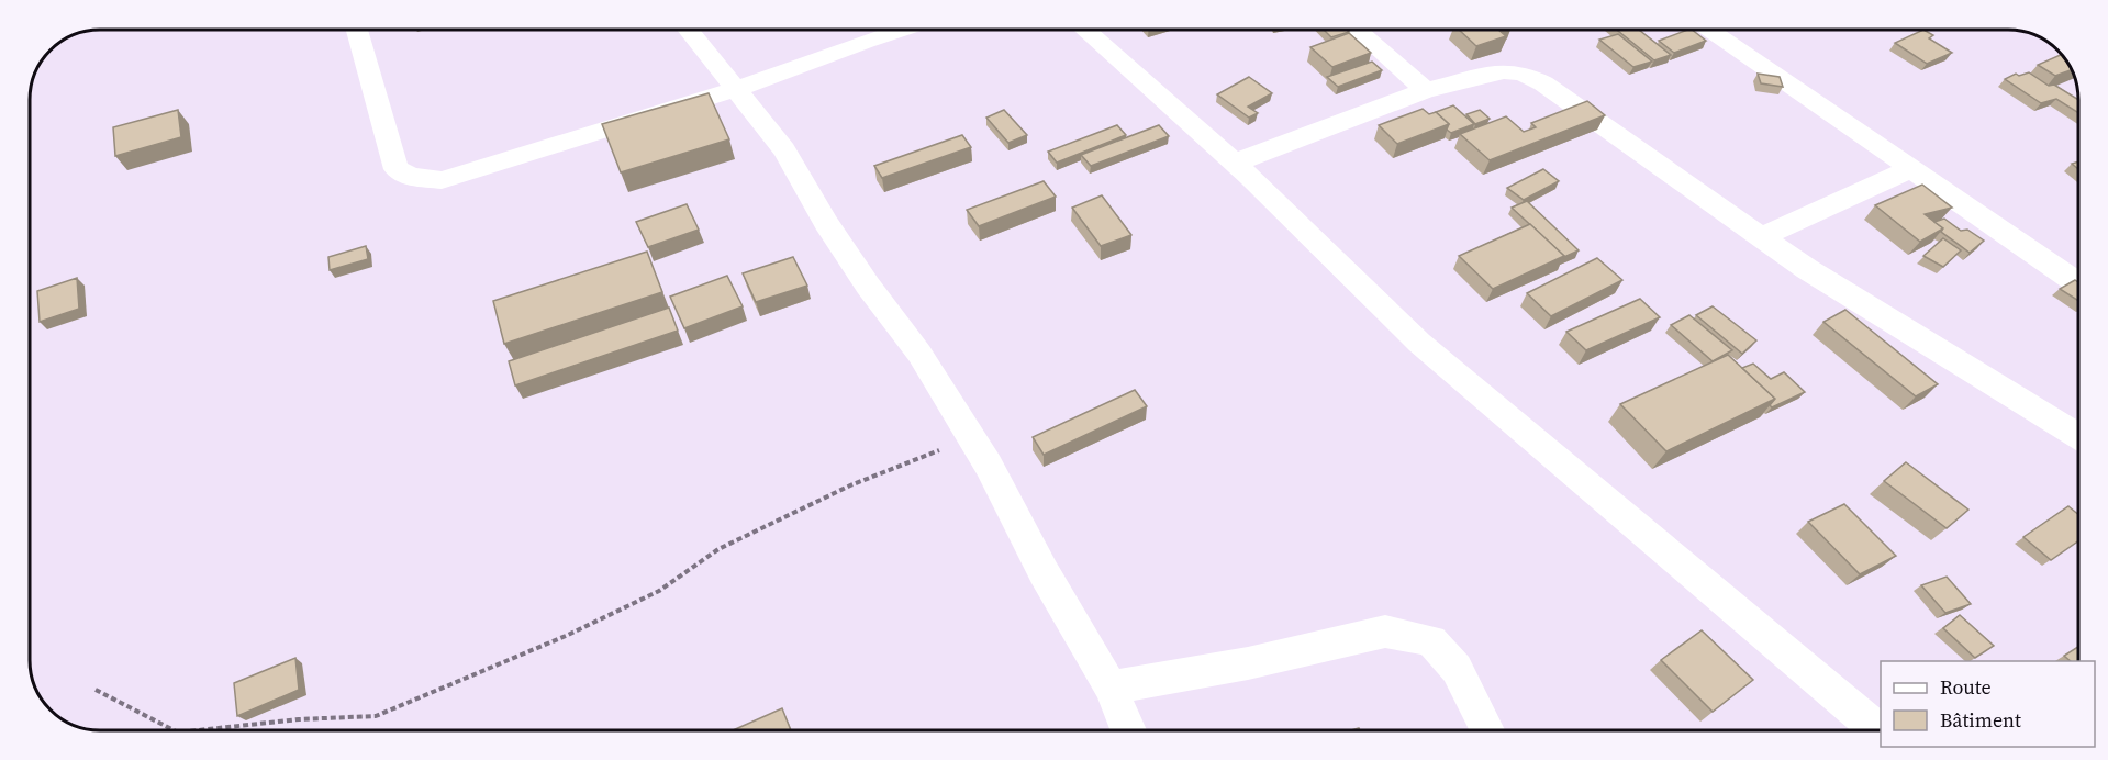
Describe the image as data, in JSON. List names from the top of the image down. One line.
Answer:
{"legend":["Route","Bâtiment"]}
